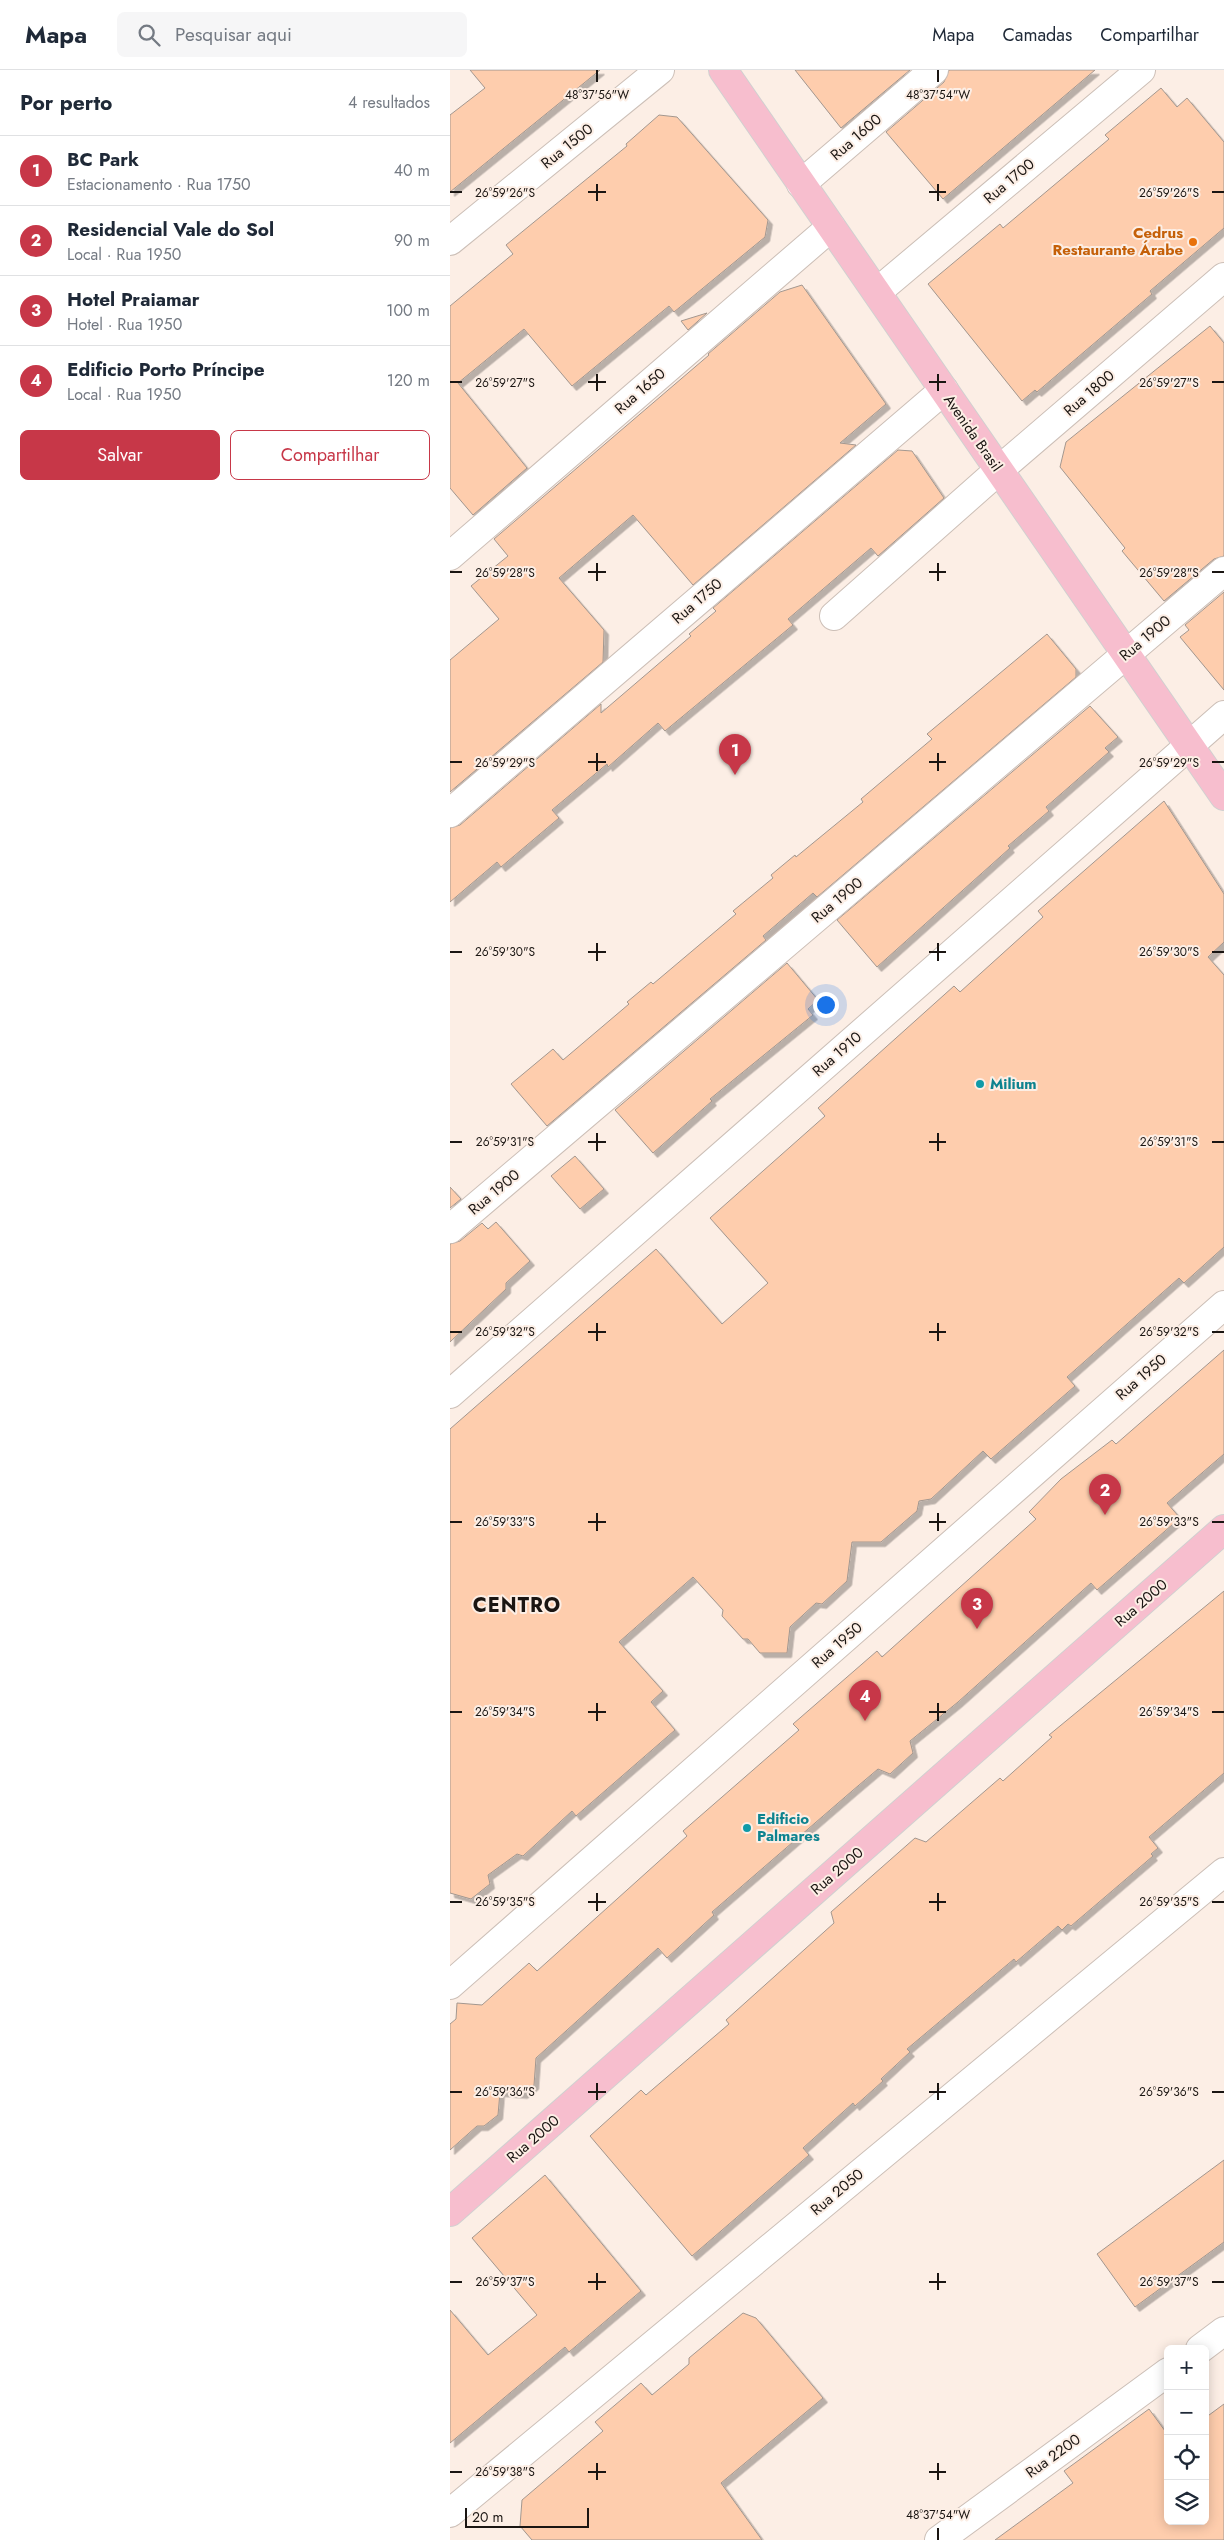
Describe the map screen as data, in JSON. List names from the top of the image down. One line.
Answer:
{"streets":{"main road":["Avenida Brasil","Rua 2000"],"street":["Rua 1600","Rua 1500","Rua 1700","Rua 1650","Rua 1800","Rua 1750","Rua 1900","Rua 1910","Rua 1950","Rua 2050","Rua 2200"]},"crossings":[["Rua 1600","Avenida Brasil"],["Rua 1700","Avenida Brasil"],["Rua 1650","Avenida Brasil"],["Rua 1800","Avenida Brasil"],["Avenida Brasil","Rua 1750"],["Avenida Brasil","Rua 1900"],["Avenida Brasil","Rua 1910"]],"districts":["CENTRO"],"places":["Cedrus Restaurante Árabe","Milium","Edificio Palmares"],"scale_bar":"20 m","page":{"header":"Mapa","search":"Pesquisar aqui","nav":["Mapa","Camadas","Compartilhar"],"heading":["Por perto","4 resultados"],"list":[{"mark":"1","name":"BC Park","note":"Estacionamento · Rua 1750","value":"40 m"},{"mark":"2","name":"Residencial Vale do Sol","note":"Local · Rua 1950","value":"90 m"},{"mark":"3","name":"Hotel Praiamar","note":"Hotel · Rua 1950","value":"100 m"},{"mark":"4","name":"Edificio Porto Príncipe","note":"Local · Rua 1950","value":"120 m"}],"buttons":["Salvar","Compartilhar"],"pins":["1","2","3","4"],"map_buttons":["+","−"],"scale":"20 m"},"coordinates":["48°37'56\"W","48°37'54\"W","26°59'26\"S","26°59'27\"S","26°59'28\"S","26°59'29\"S","26°59'30\"S","26°59'31\"S","26°59'32\"S","26°59'33\"S","26°59'34\"S","26°59'35\"S","26°59'36\"S","26°59'37\"S","26°59'38\"S"]}
